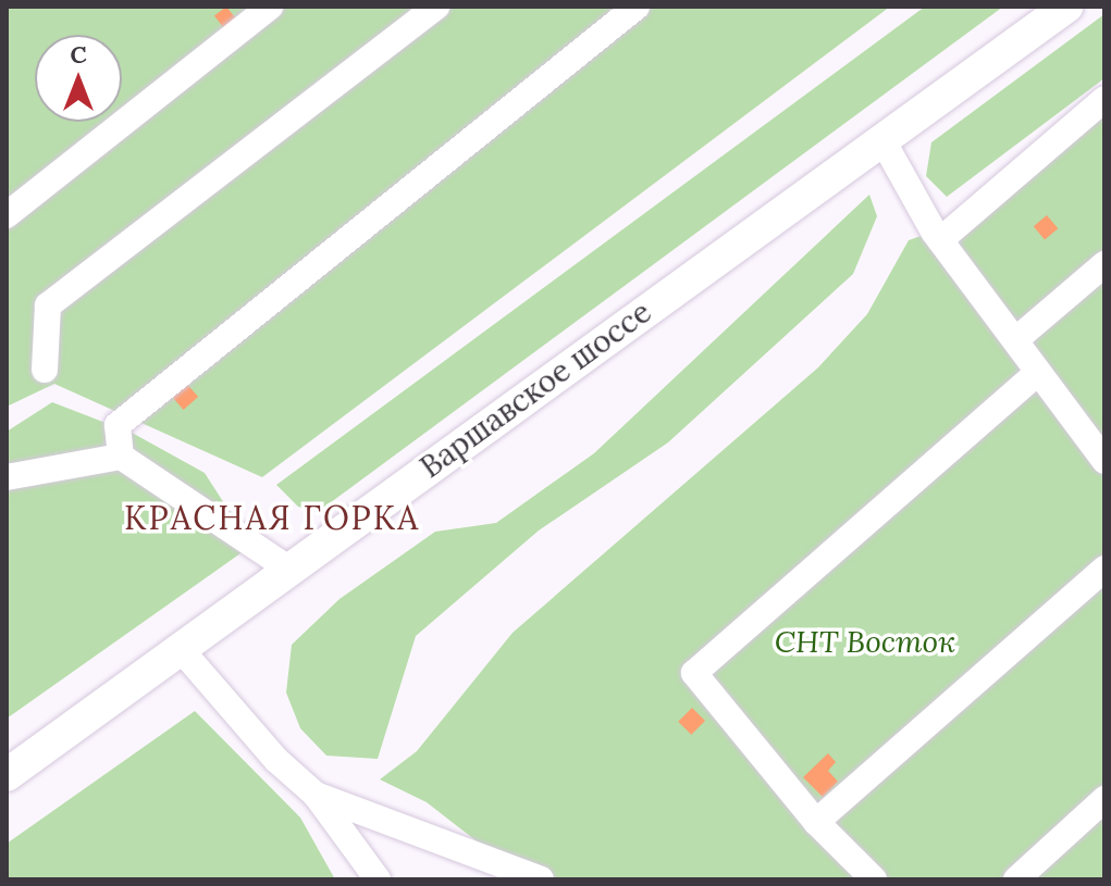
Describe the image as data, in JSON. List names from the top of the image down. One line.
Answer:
{"streets":{"main road":["Варшавское шоссе"]},"districts":["КРАСНАЯ ГОРКА"],"parks":["СНТ Восток"],"north":"top"}
